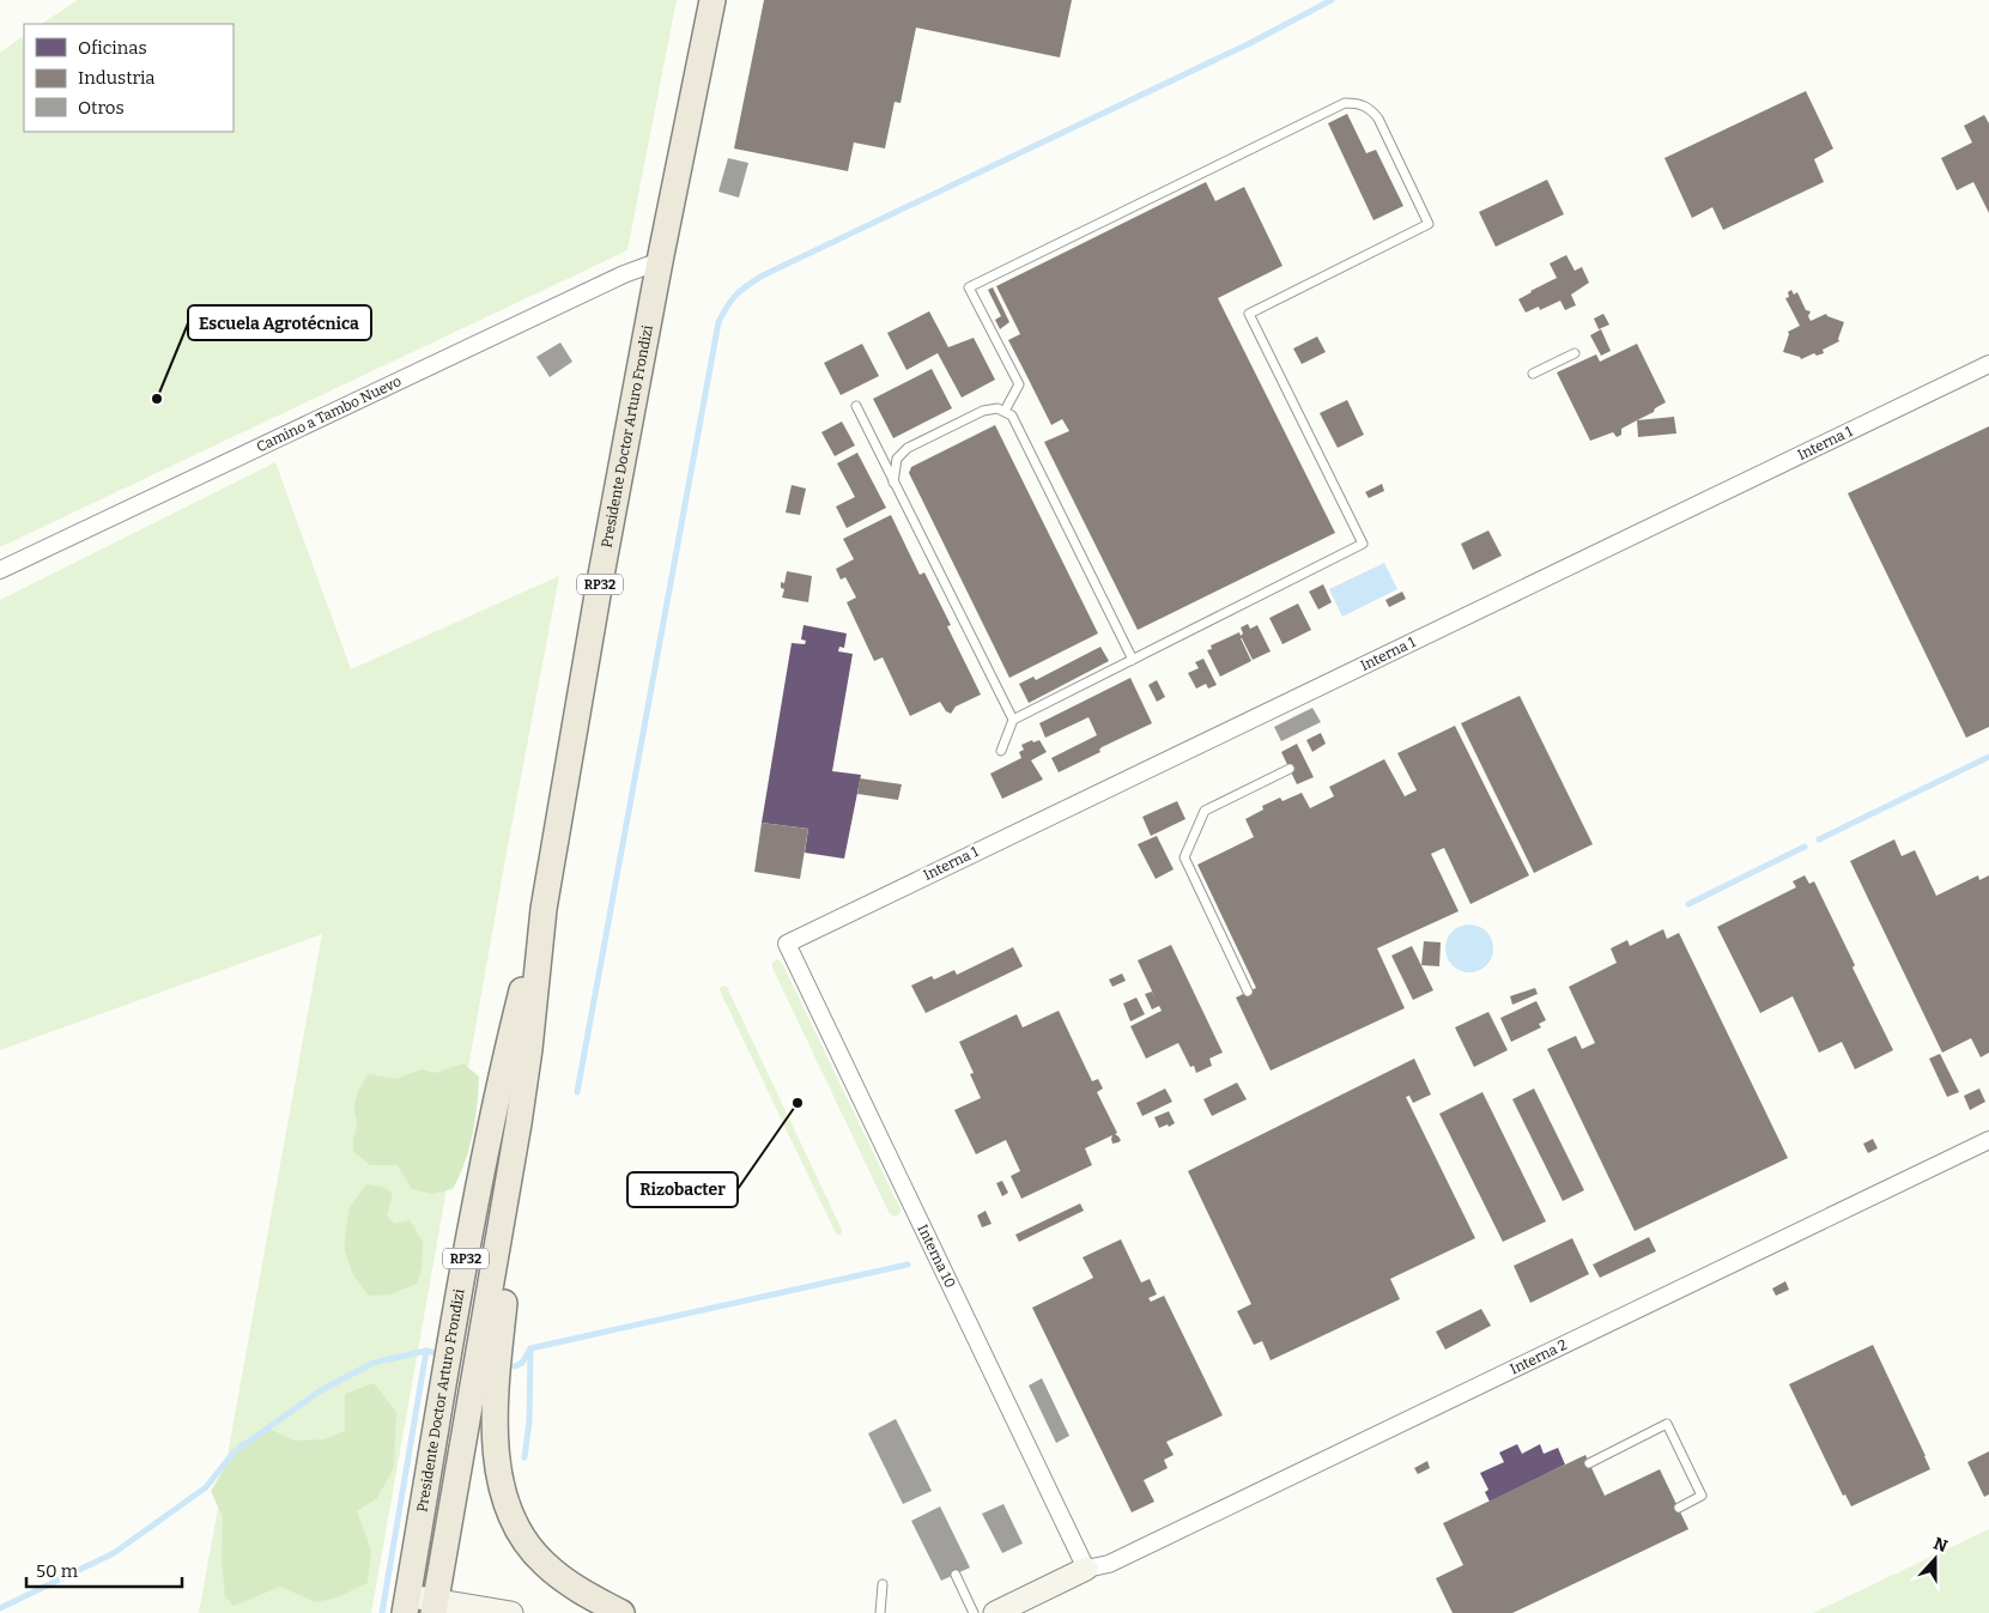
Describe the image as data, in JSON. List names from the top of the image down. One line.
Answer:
{"streets":{"main road":["Presidente Doctor Arturo Frondizi","RP32"],"street":["Camino a Tambo Nuevo","Interna 1","Interna 10","Interna 2"]},"crossings":[["Camino a Tambo Nuevo","Presidente Doctor Arturo Frondizi"],["Interna 1","Interna 10"],["Interna 10","Interna 2"]],"places":["Escuela Agrotécnica","Rizobacter"],"legend":["Oficinas","Industria","Otros"],"scale_bar":"50 m","north":"top"}
